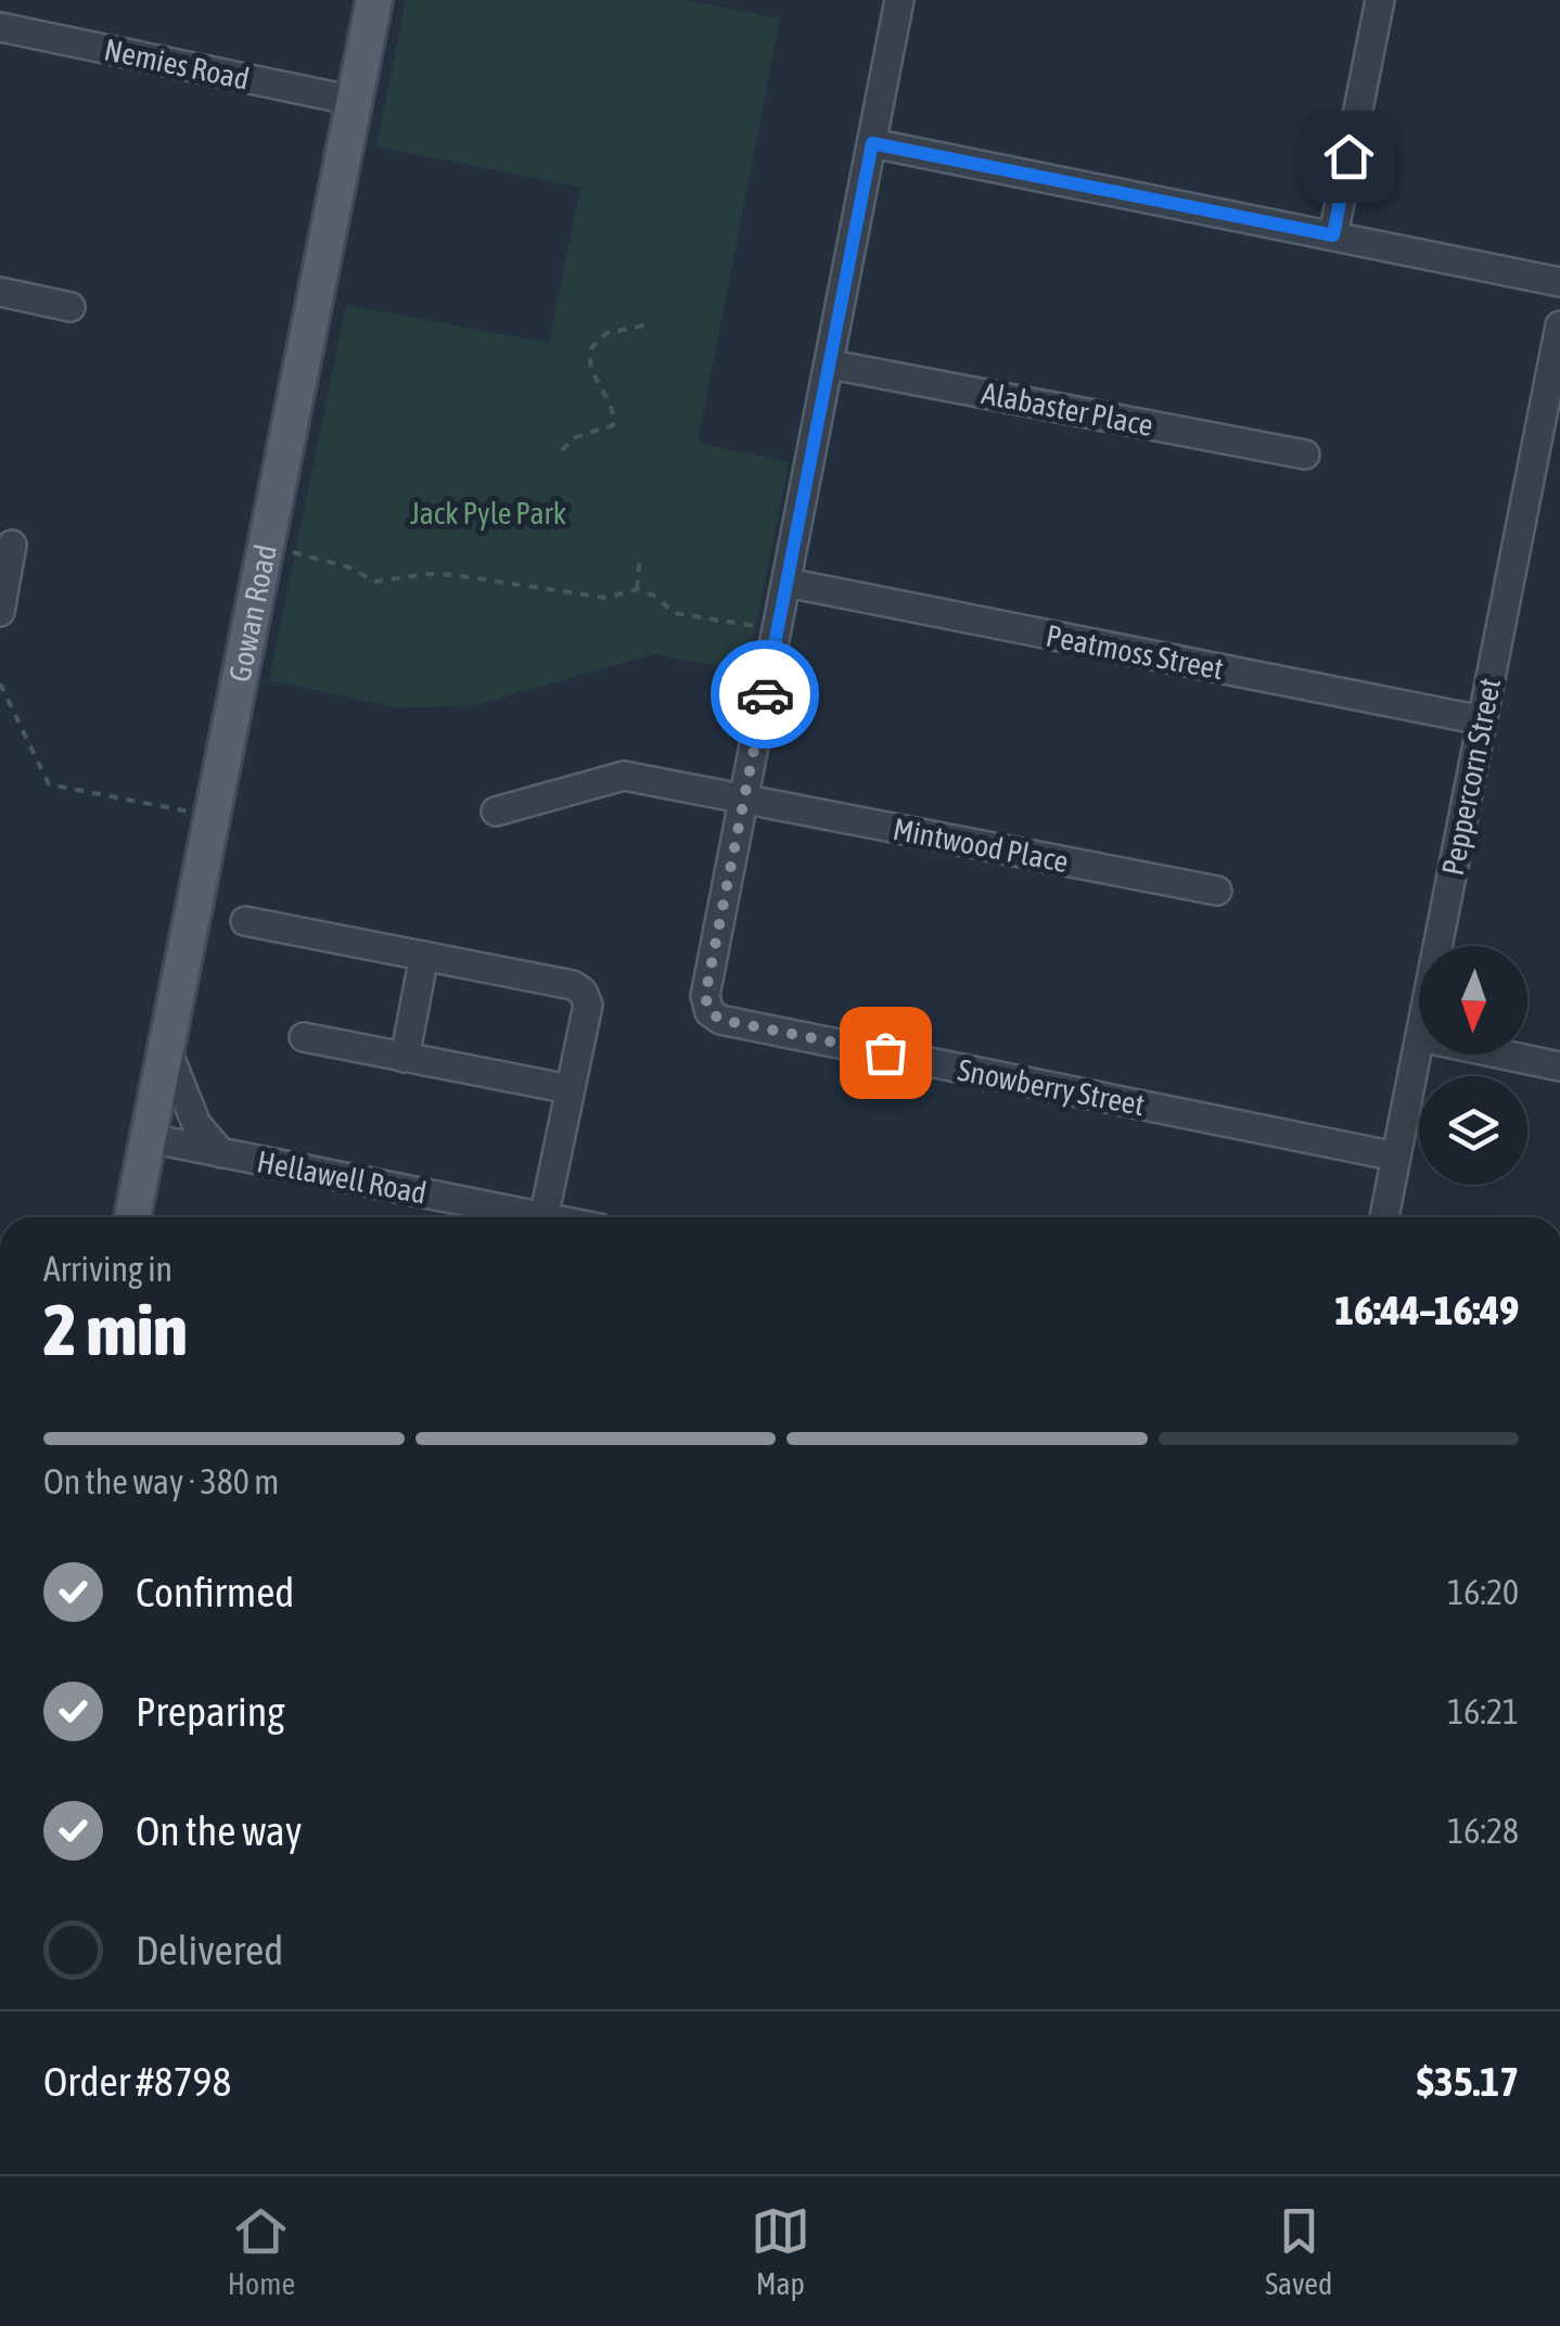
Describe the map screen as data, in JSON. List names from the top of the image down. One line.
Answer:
{"streets":{"main road":["Gowan Road"],"street":["Nemies Road","Alabaster Place","Peatmoss Street","Peppercorn Street","Mintwood Place","Snowberry Street","Hellawell Road"]},"crossings":[["Nemies Road","Gowan Road"],["Gowan Road","Hellawell Road"],["Peatmoss Street","Peppercorn Street"],["Peppercorn Street","Snowberry Street"],["Mintwood Place","Snowberry Street"]],"parks":["Jack Pyle Park"],"north":"bottom","page":{"heading":["2 min","Arriving in","16:44–16:49"],"panel":["Order #8798","$35.17"],"bar":"On the way · 380 m","list":[["Confirmed","16:20"],["Preparing","16:21"],["On the way","16:28"],"Delivered"],"tabs":["Home","Map","Saved"]}}
